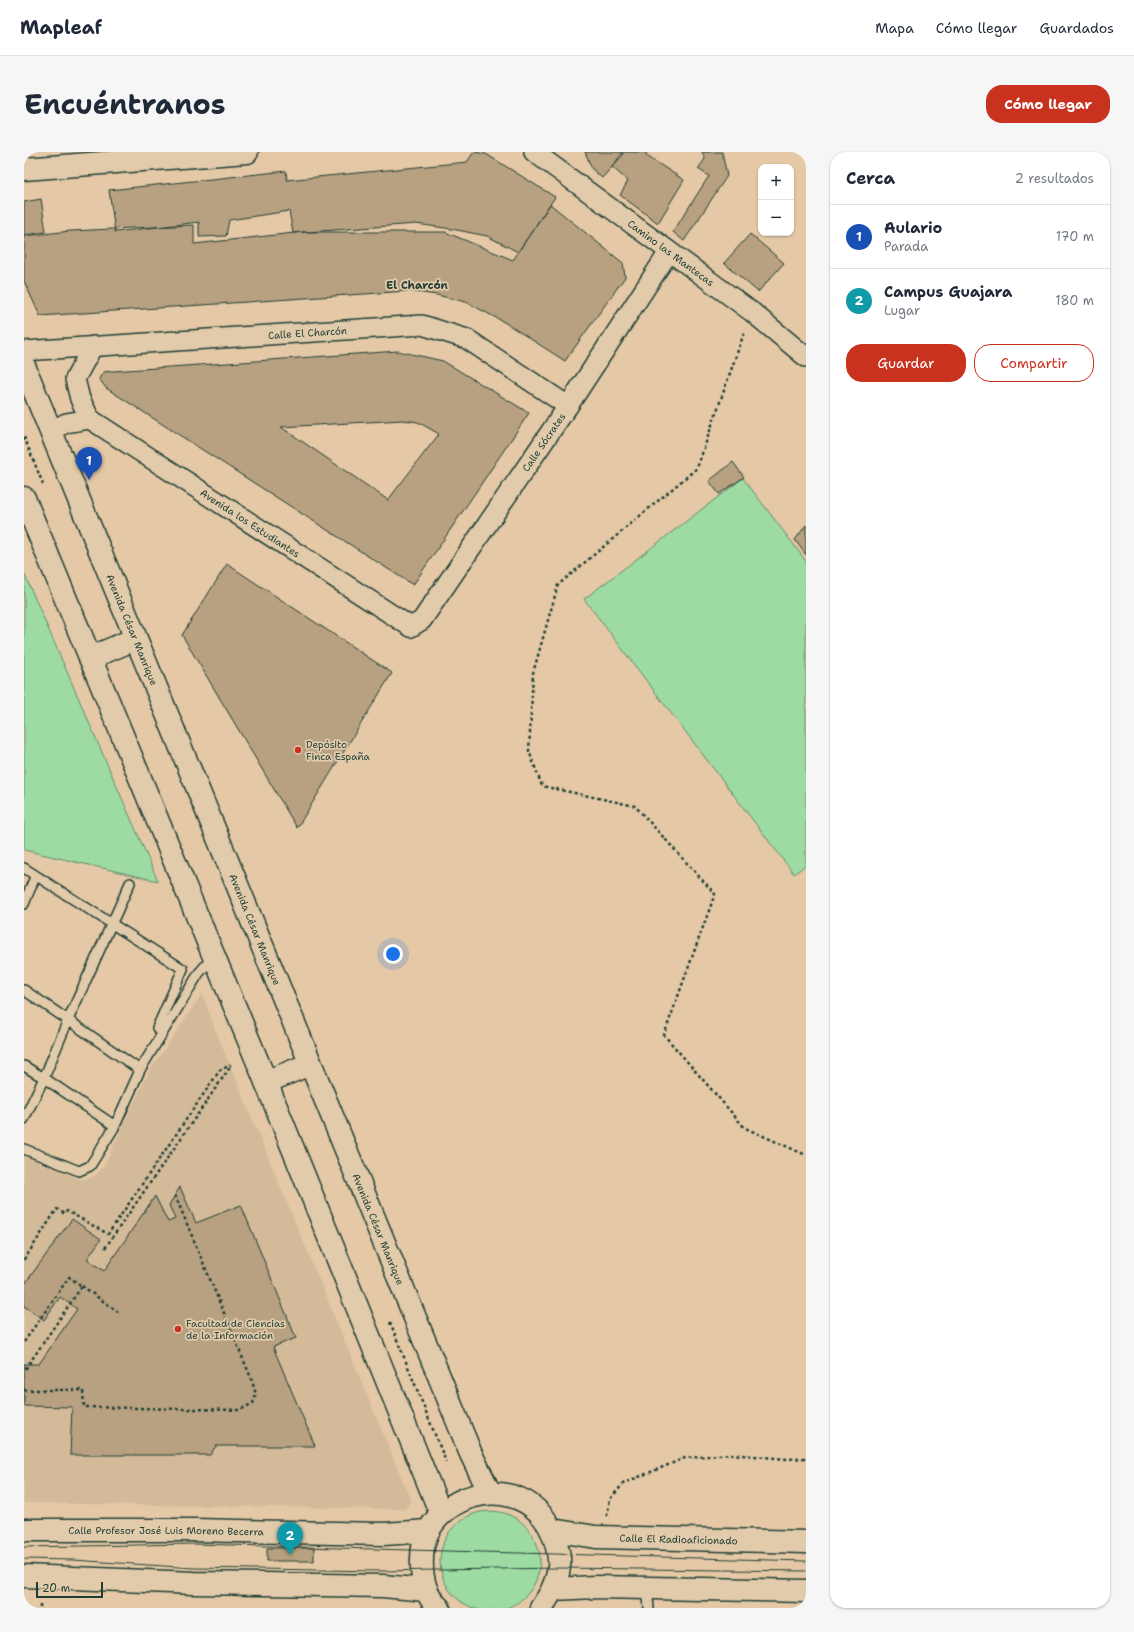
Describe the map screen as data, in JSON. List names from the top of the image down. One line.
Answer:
{"streets":{"street":["Camino las Mantecas","Calle El Charcón","Calle Sócrates","Avenida los Estudiantes","Avenida César Manrique","Calle Profesor José Luis Moreno Becerra","Calle El Radioaficionado"]},"crossings":[["Camino las Mantecas","Calle Sócrates"],["Calle El Charcón","Calle Sócrates"],["Calle Sócrates","Avenida los Estudiantes"]],"districts":["El Charcón"],"places":["Depósito Finca España","Facultad de Ciencias de la Información"],"scale_bar":"20 m","page":{"header":"Mapleaf","nav":["Mapa","Cómo llegar","Guardados"],"title":"Encuéntranos","buttons":["Cómo llegar",["Guardar","Compartir"]],"heading":["Cerca","2 resultados"],"map_buttons":["+","−"],"list":[{"mark":"1","name":"Aulario","note":"Parada","value":"170 m"},{"mark":"2","name":"Campus Guajara","note":"Lugar","value":"180 m"}],"pins":["1","2"],"scale":"20 m"}}
